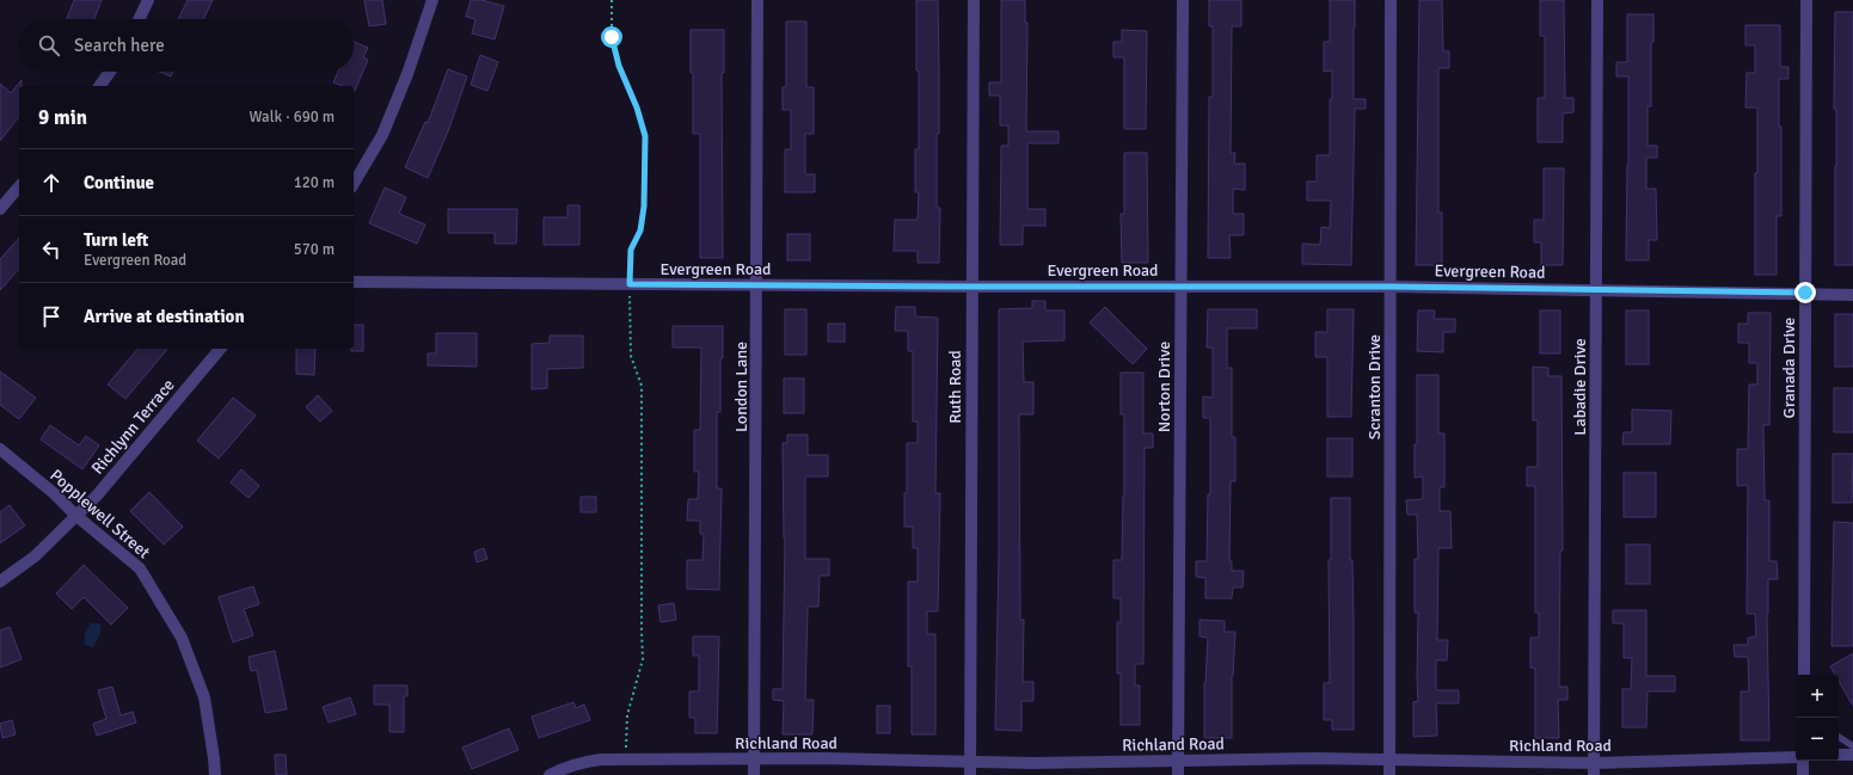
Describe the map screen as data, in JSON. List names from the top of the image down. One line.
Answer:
{"streets":{"street":["Evergreen Road","Granada Drive","London Lane","Ruth Road","Norton Drive","Scranton Drive","Labadie Drive","Richlynn Terrace","Popplewell Street","Richland Road"]},"crossings":[["Evergreen Road","Granada Drive"],["Evergreen Road","London Lane"],["Evergreen Road","Ruth Road"],["Evergreen Road","Norton Drive"],["Evergreen Road","Scranton Drive"],["Evergreen Road","Labadie Drive"],["London Lane","Richland Road"],["Ruth Road","Richland Road"],["Norton Drive","Richland Road"],["Scranton Drive","Richland Road"],["Labadie Drive","Richland Road"],["Richlynn Terrace","Popplewell Street"]],"page":{"search":"Search here","heading":["9 min","Walk · 690 m"],"list":[["Continue","120 m"],["Turn left","Evergreen Road","570 m"],"Arrive at destination"],"map_buttons":["+","−"]}}
